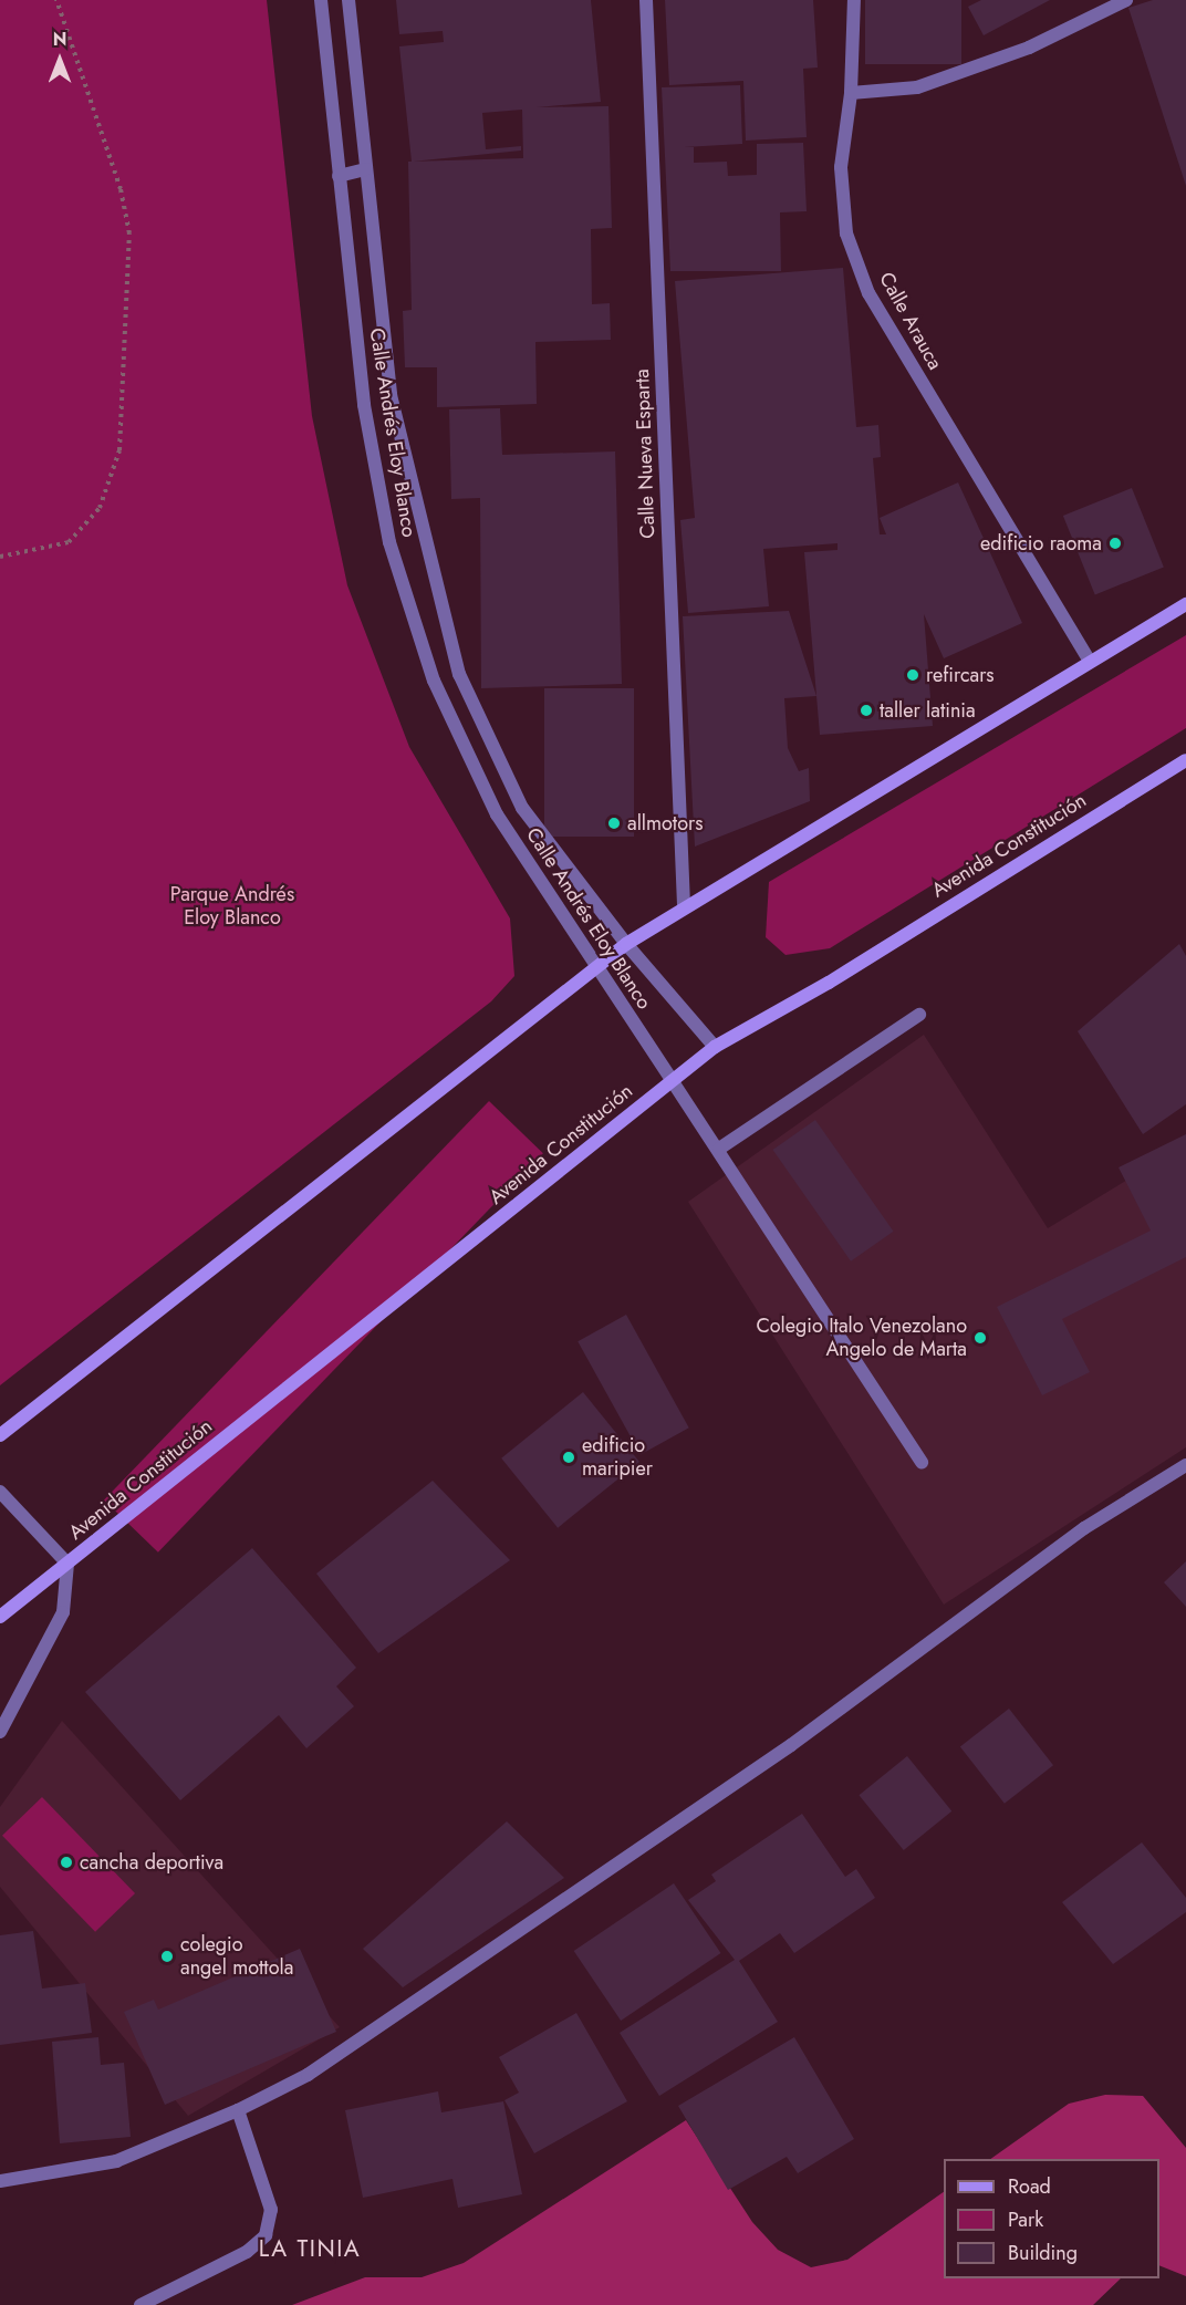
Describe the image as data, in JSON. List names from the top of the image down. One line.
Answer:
{"streets":{"main road":["Avenida Constitución"],"street":["Calle Arauca","Calle Andrés Eloy Blanco","Calle Nueva Esparta"]},"crossings":[["Calle Andrés Eloy Blanco","Avenida Constitución"]],"districts":["LA TINIA"],"parks":["Parque Andrés Eloy Blanco"],"places":["edificio raoma","refircars","taller latinia","allmotors","Colegio Italo Venezolano Angelo de Marta","edificio maripier","cancha deportiva","colegio angel mottola"],"legend":["Road","Park","Building"],"north":"top"}
